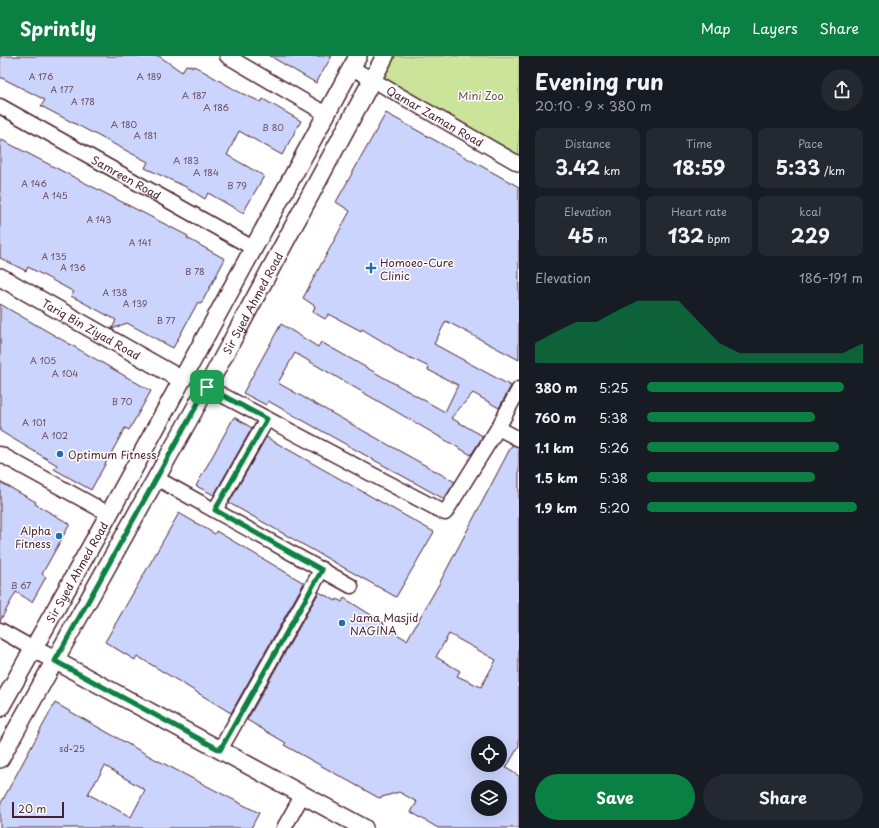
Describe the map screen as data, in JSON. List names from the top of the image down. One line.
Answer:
{"streets":{"street":["Qamar Zaman Road","Samreen Road","Sir Syed Ahmed Road","Tariq Bin Ziyad Road"]},"crossings":[["Qamar Zaman Road","Sir Syed Ahmed Road"],["Samreen Road","Sir Syed Ahmed Road"],["Sir Syed Ahmed Road","Tariq Bin Ziyad Road"]],"parks":["Mini Zoo"],"places":{"health":["Homoeo-Cure Clinic"],"other":["Optimum Fitness","Alpha Fitness","Jama Masjid NAGINA"]},"house_numbers":["A 176","A 189","A 177","A 187","A 178","A 186","A 180","B 80","A 181","A 183","A 184","A 146","B 79","A 145","A 143","A 141","A 135","A 136","B 78","A 138","A 139","B 77","A 105","A 104","B 70","A 101","A 102","B 67","sd-25"],"scale_bar":"20 m","page":{"header":"Sprintly","nav":["Map","Layers","Share"],"heading":["Evening run","20:10 · 9 × 380 m"],"stats":[["Distance","3.42 km"],["Time","18:59"],["Pace","5:33 /km"],["Elevation","45 m"],["Heart rate","132 bpm"],["kcal","229"]],"chart":["Elevation","186–191 m"],"list":[{"name":"380 m","note":"5:25"},{"name":"760 m","note":"5:38"},{"name":"1.1 km","note":"5:26"},{"name":"1.5 km","note":"5:38"},{"name":"1.9 km","note":"5:20"}],"buttons":["Save","Share"],"scale":"20 m"}}
